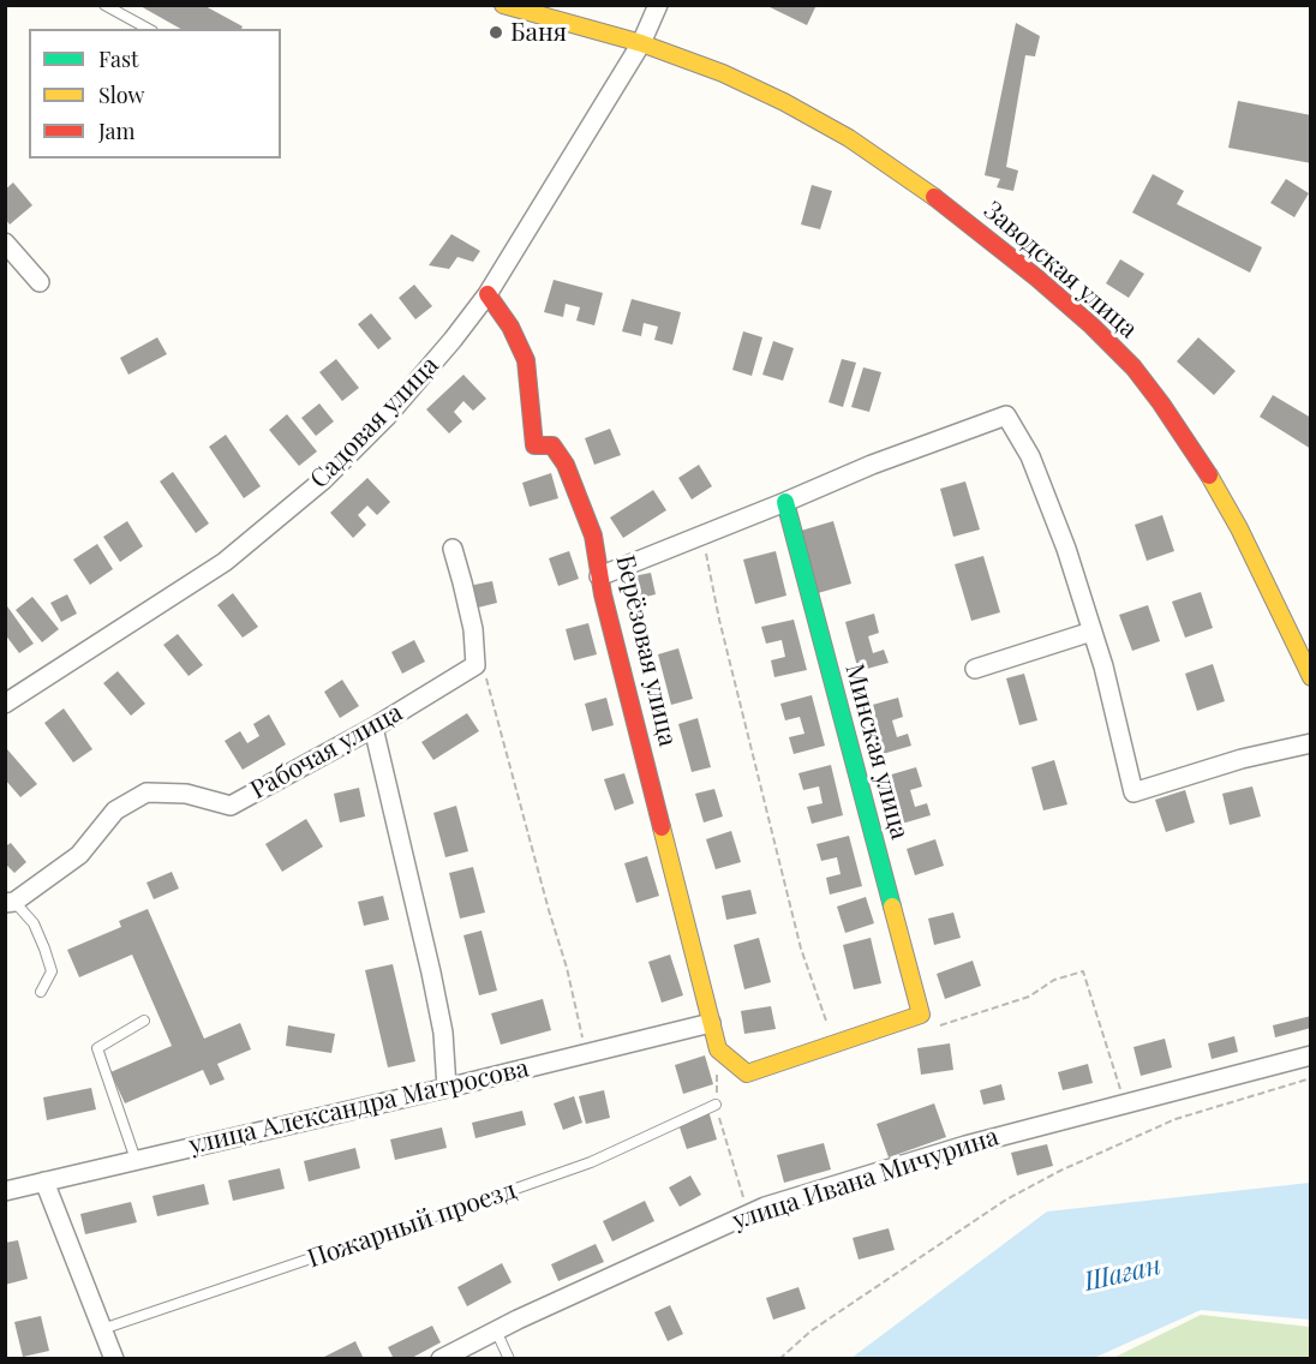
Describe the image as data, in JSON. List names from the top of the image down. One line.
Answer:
{"streets":{"street":["Заводская улица","Садовая улица","Берёзовая улица","Рабочая улица","Минская улица","улица Александра Матросова","улица Ивана Мичурина"],"lane":["Пожарный проезд"]},"crossings":[["Заводская улица","Садовая улица"],["Садовая улица","Берёзовая улица"],["Берёзовая улица","улица Александра Матросова"]],"water":["Шаған"],"places":["Баня"],"legend":["Fast","Slow","Jam"]}
